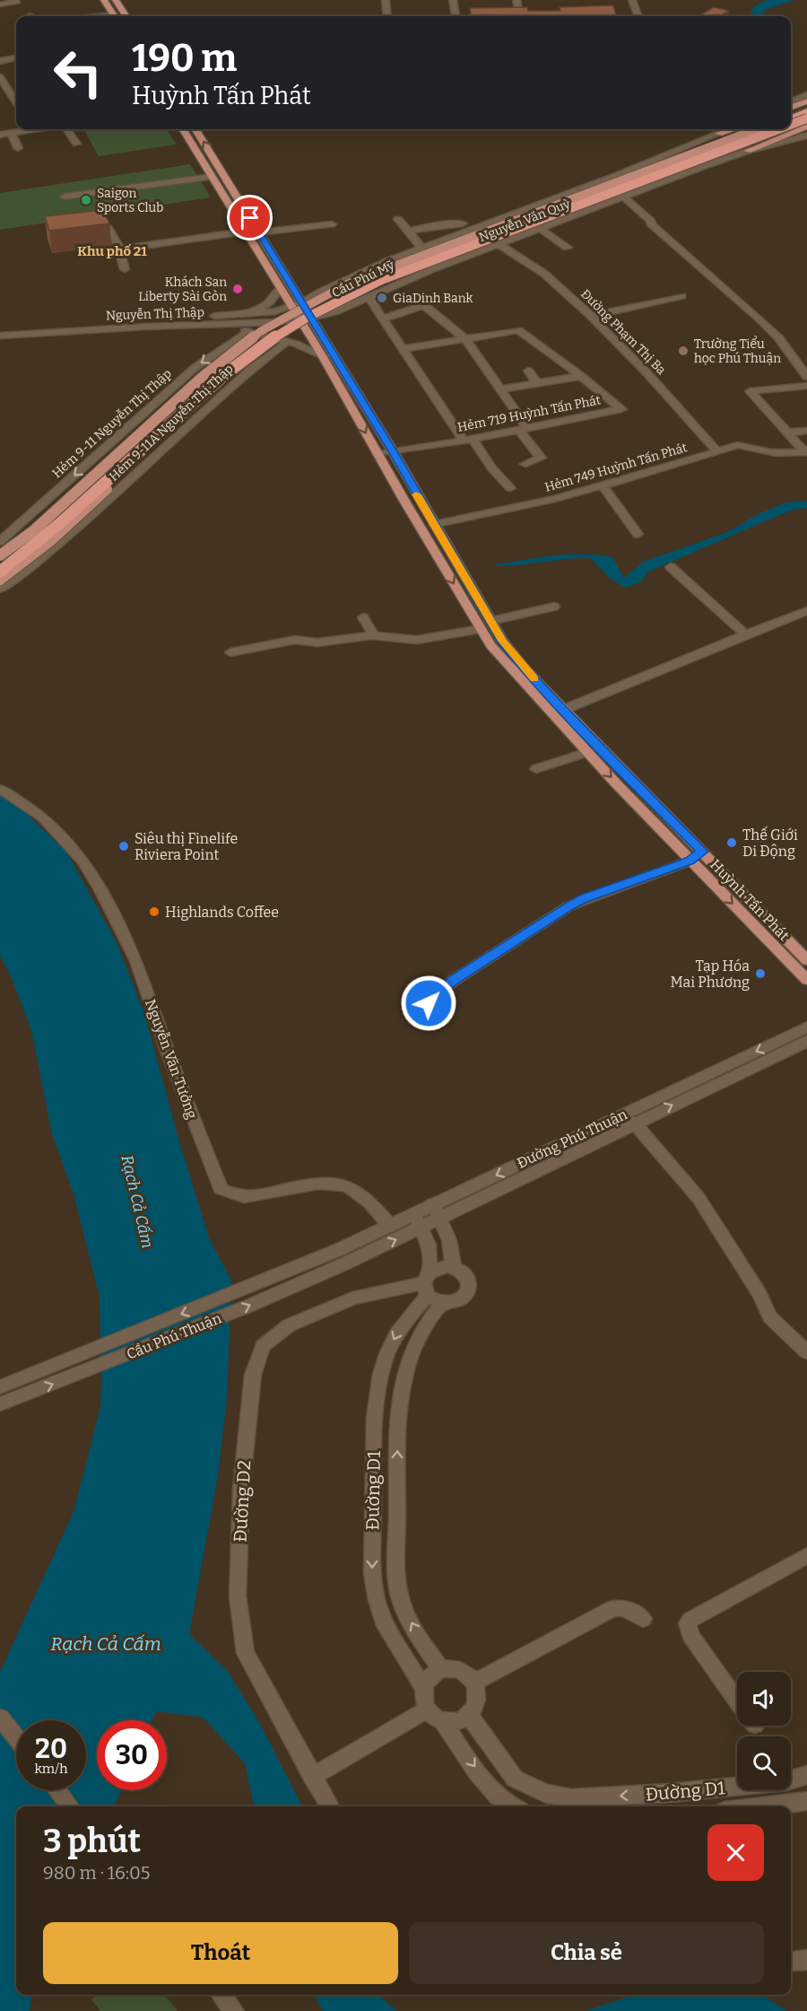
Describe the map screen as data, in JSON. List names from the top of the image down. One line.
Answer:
{"streets":{"highway":["Cầu Phú Mỹ"],"main road":["Nguyễn Văn Quỳ","Huỳnh Tấn Phát"],"street":["Nguyễn Thị Thập","Đường Phạm Thị Ba","Hẻm 719 Huỳnh Tấn Phát","Hẻm 9-11A Nguyễn Thị Thập","Hẻm 9-11 Nguyễn Thị Thập","Hẻm 749 Huỳnh Tấn Phát","Nguyễn Văn Tưởng","Đường Phú Thuận","Cầu Phú Thuận","Đường D1","Đường D2"]},"crossings":[["Nguyễn Văn Quỳ","Cầu Phú Mỹ"],["Nguyễn Văn Quỳ","Nguyễn Thị Thập"],["Nguyễn Văn Quỳ","Đường Phạm Thị Ba"],["Nguyễn Văn Quỳ","Huỳnh Tấn Phát"],["Nguyễn Thị Thập","Huỳnh Tấn Phát"],["Đường Phạm Thị Ba","Hẻm 749 Huỳnh Tấn Phát"],["Hẻm 719 Huỳnh Tấn Phát","Huỳnh Tấn Phát"],["Hẻm 749 Huỳnh Tấn Phát","Huỳnh Tấn Phát"],["Nguyễn Văn Tưởng","Đường Phú Thuận"],["Đường Phú Thuận","Cầu Phú Thuận"],["Đường D1","Đường D2"]],"one_way":["Hẻm 9-11 Nguyễn Thị Thập"],"districts":["Khu phố 21"],"water":["Rạch Cả Cấm"],"places":["Saigon Sports Club","Khách Sạn Liberty Sài Gòn","GiaDinh Bank","Trường Tiểu học Phú Thuận","Thế Giới Di Động","Siêu thị Finelife Riviera Point","Highlands Coffee","Tạp Hóa Mai Phương"],"page":{"turn":["190 m","Huỳnh Tấn Phát"],"speed":"20 km/h","limit":"30","heading":["3 phút","980 m · 16:05"],"buttons":["Thoát","Chia sẻ"]}}
